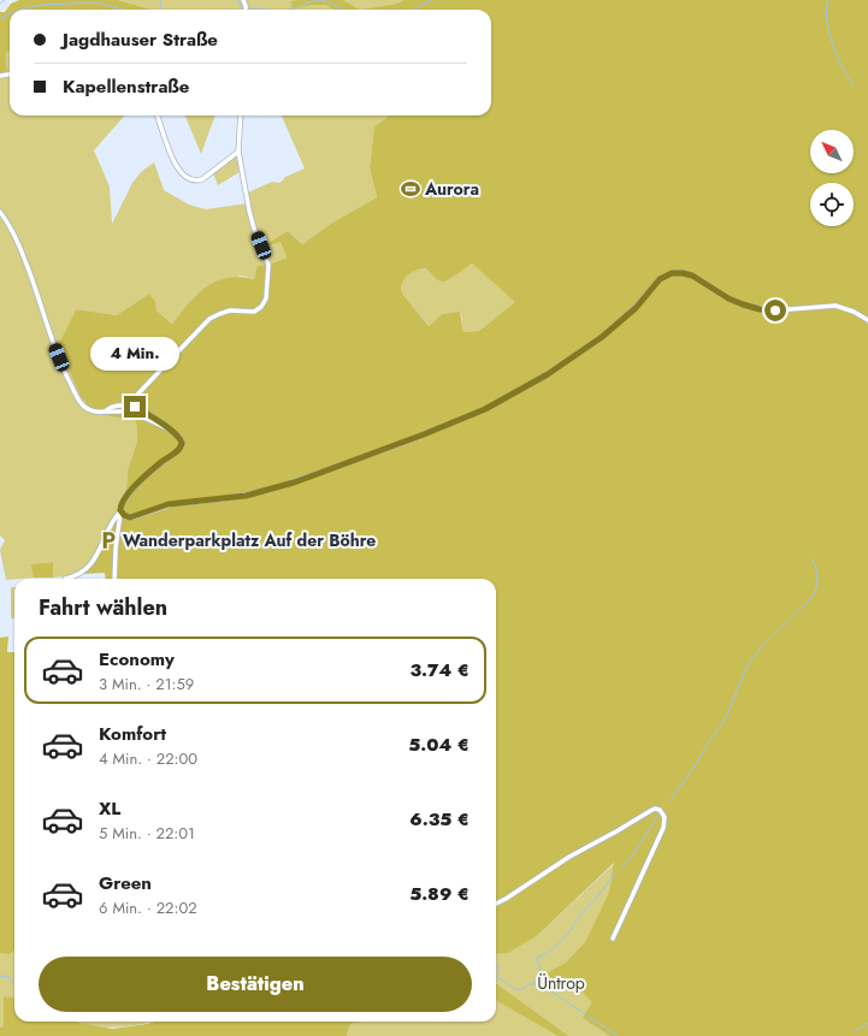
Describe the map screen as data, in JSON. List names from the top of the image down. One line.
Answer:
{"parks":["Üntrop"],"places":{"sports":["Aurora"],"parking":["Wanderparkplatz Auf der Böhre"]},"north":"top left","page":{"banner":["Jagdhauser Straße","Kapellenstraße"],"bubble":"4 Min.","heading":"Fahrt wählen","list":[{"name":"Economy","note":"3 Min. · 21:59","value":"3.74 €"},{"name":"Komfort","note":"4 Min. · 22:00","value":"5.04 €"},{"name":"XL","note":"5 Min. · 22:01","value":"6.35 €"},{"name":"Green","note":"6 Min. · 22:02","value":"5.89 €"}],"buttons":"Bestätigen"}}
